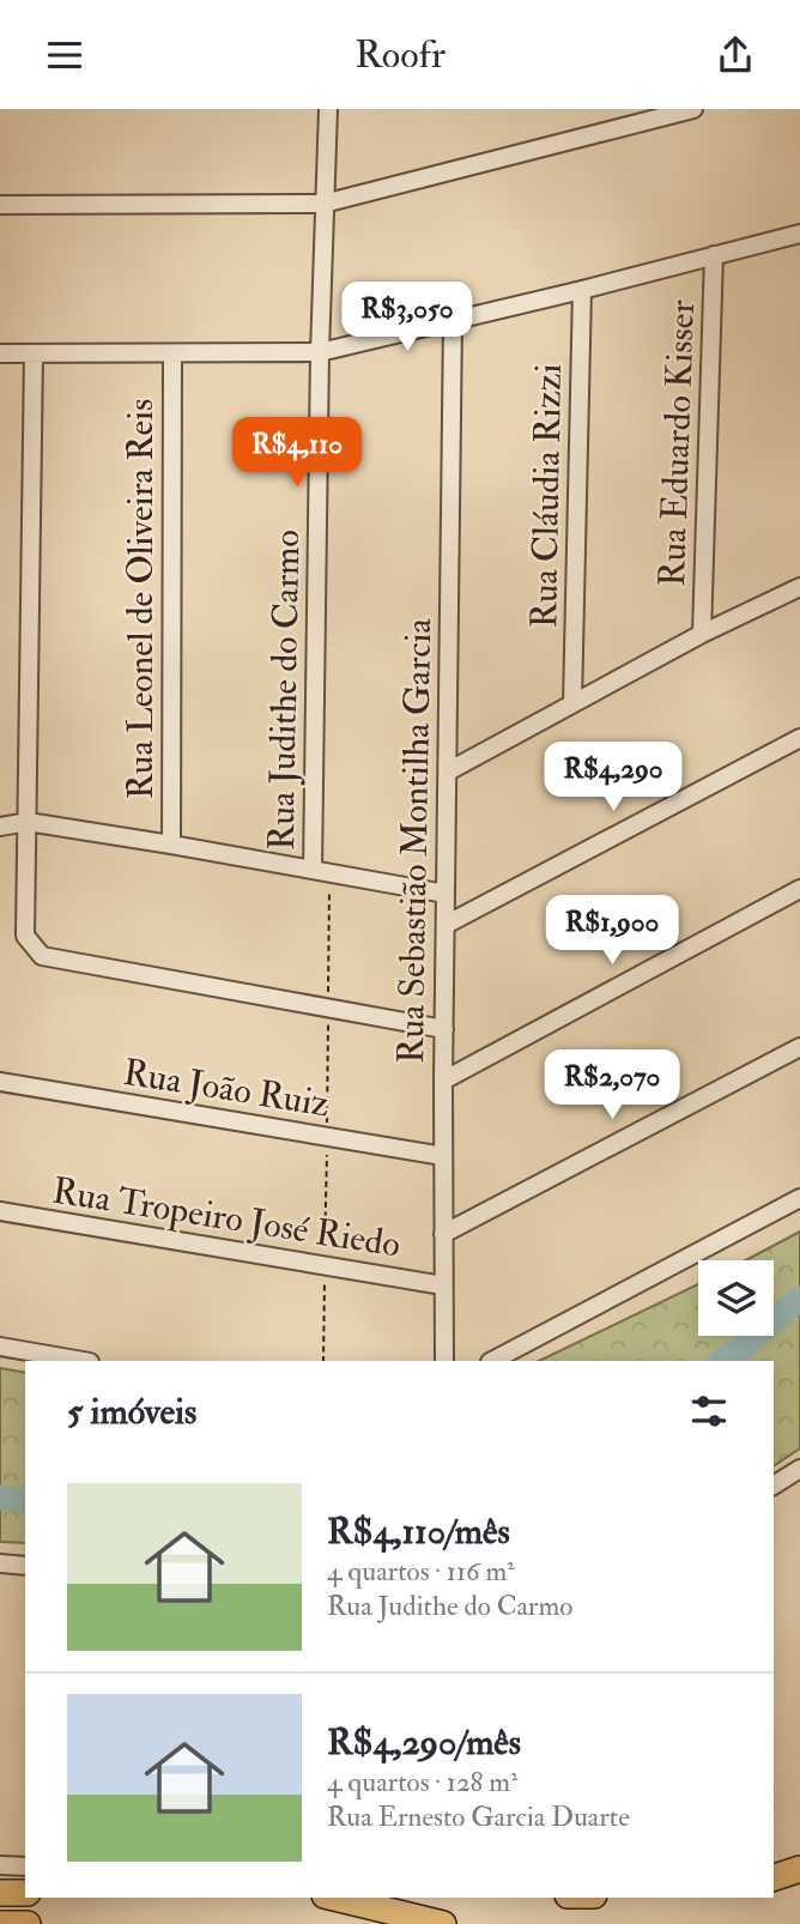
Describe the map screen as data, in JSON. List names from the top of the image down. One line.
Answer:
{"streets":{"street":["Rua Eduardo Kisser","Rua Cláudia Rizzi","Rua Leonel de Oliveira Reis","Rua Judithe do Carmo","Rua Sebastião Montilha Garcia","Rua João Ruiz","Rua Tropeiro José Riedo"]},"crossings":[["Rua Sebastião Montilha Garcia","Rua João Ruiz"],["Rua Sebastião Montilha Garcia","Rua Tropeiro José Riedo"]],"page":{"header":"Roofr","price":["R$3,050","R$4,110","R$4,290","R$1,900","R$2,070"],"heading":"5 imóveis","list":[{"name":"R$4,110/mês","note":"4 quartos · 116 m² · Rua Judithe do Carmo"},{"name":"R$4,290/mês","note":"4 quartos · 128 m² · Rua Ernesto Garcia Duarte"}]}}
